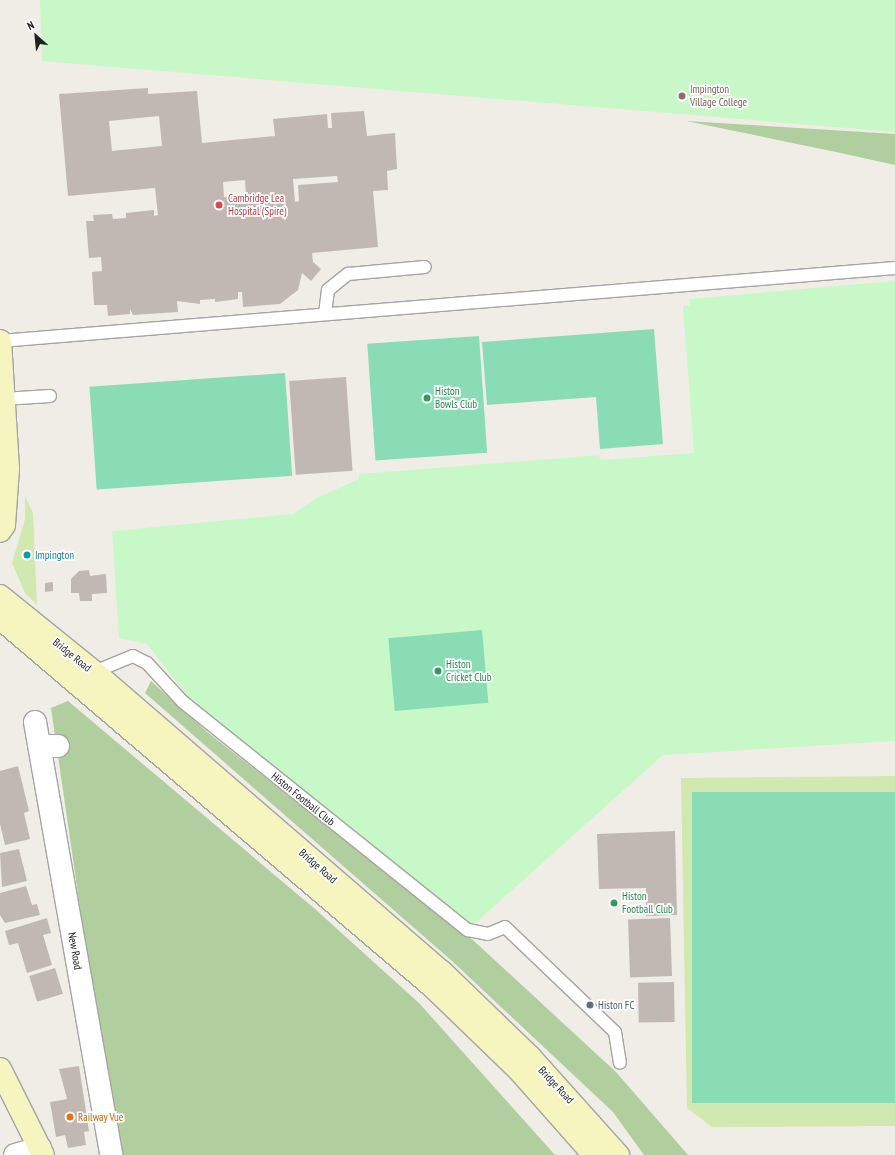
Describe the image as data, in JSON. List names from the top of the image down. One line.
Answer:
{"streets":{"main road":["Bridge Road"],"street":["New Road"],"lane":["Histon Football Club"]},"crossings":[["Bridge Road","Histon Football Club"]],"places":["Impington Village College","Cambridge Lea Hospital (Spire)","Histon Bowls Club","Impington","Histon Cricket Club","Histon Football Club","Histon FC","Railway Vue"],"north":"top left"}
